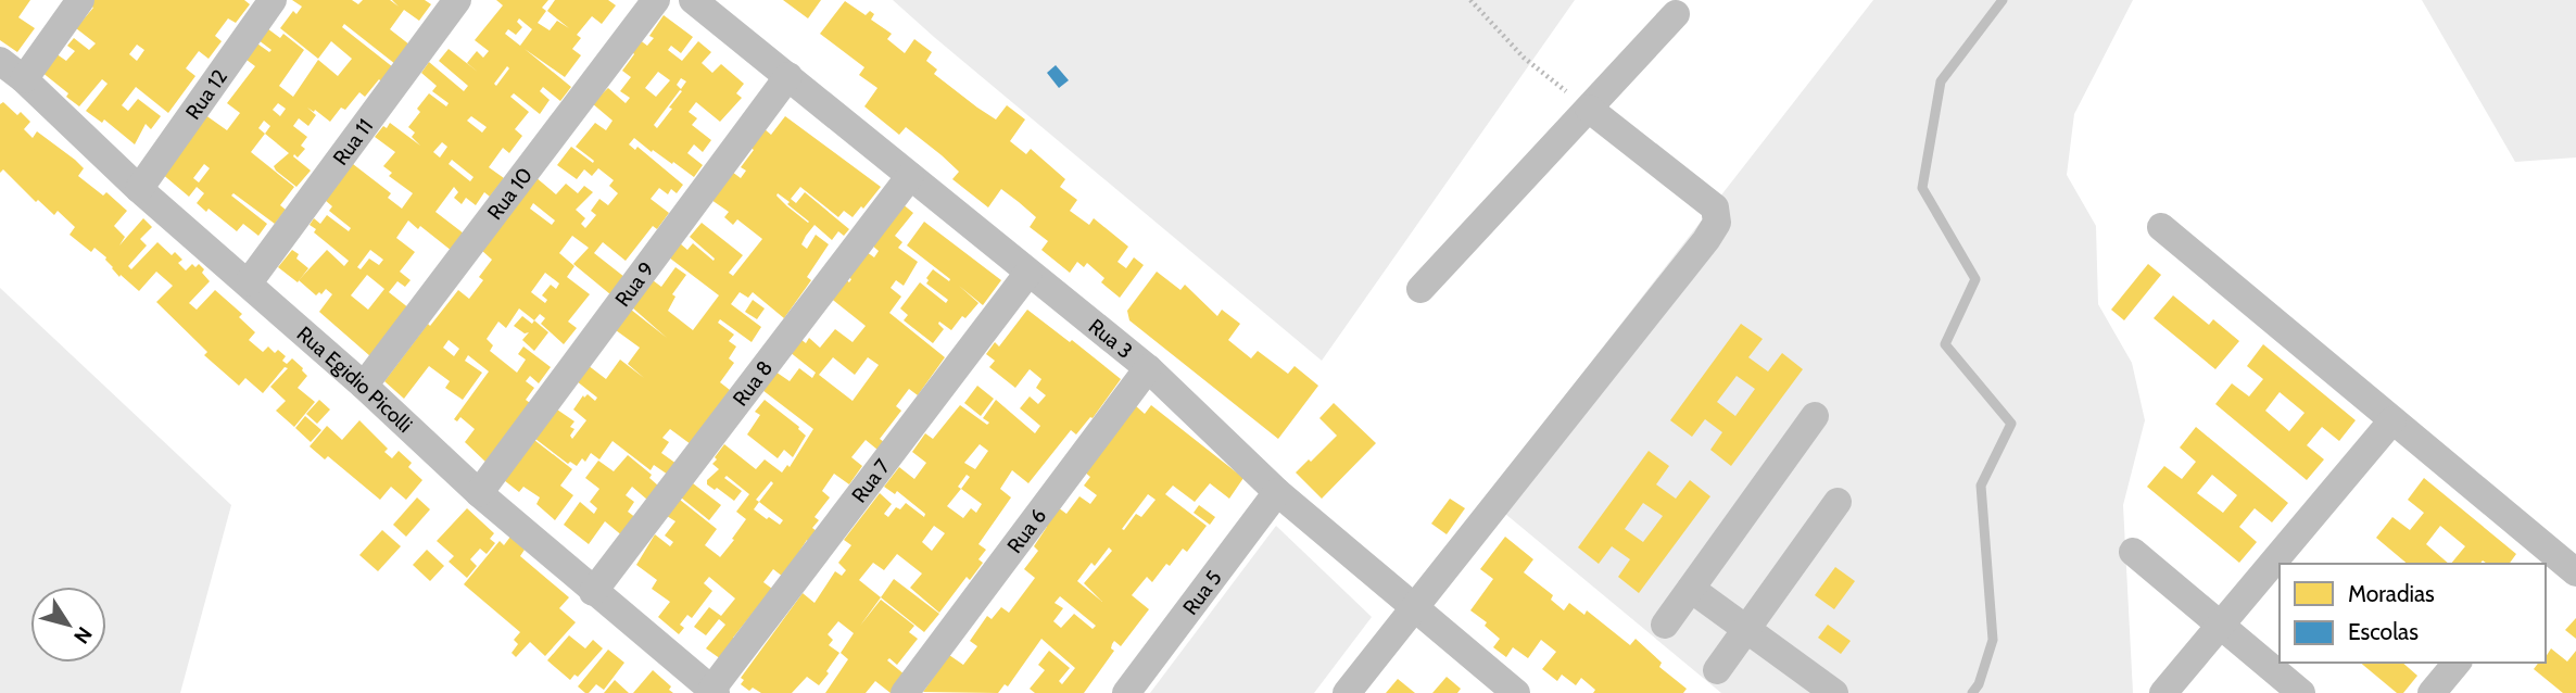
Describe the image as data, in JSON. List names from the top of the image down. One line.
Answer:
{"streets":{"street":["Rua 12","Rua 11","Rua 10","Rua 9","Rua 3","Rua Egidio Picolli","Rua 8","Rua 7","Rua 6","Rua 5"]},"crossings":[["Rua 12","Rua Egidio Picolli"],["Rua 11","Rua Egidio Picolli"],["Rua 10","Rua Egidio Picolli"],["Rua 9","Rua 3"],["Rua 9","Rua Egidio Picolli"],["Rua 3","Rua 8"],["Rua 3","Rua 7"],["Rua 3","Rua 6"],["Rua 3","Rua 5"],["Rua Egidio Picolli","Rua 8"],["Rua Egidio Picolli","Rua 7"]],"legend":["Moradias","Escolas"],"north":"bottom right"}
